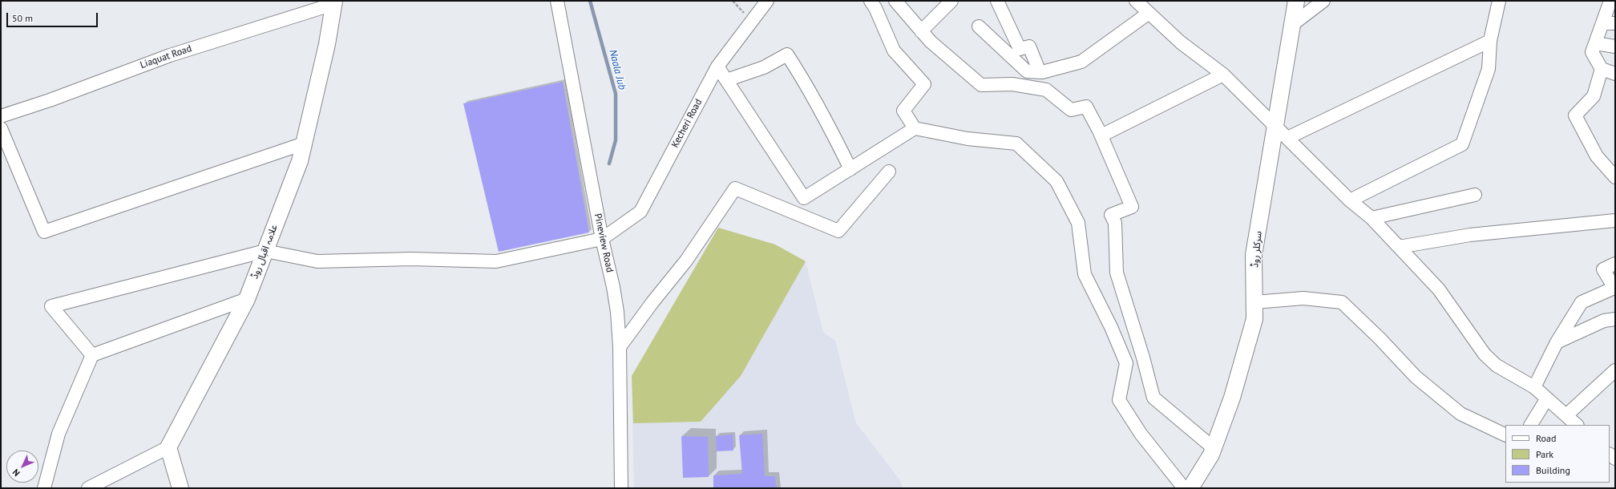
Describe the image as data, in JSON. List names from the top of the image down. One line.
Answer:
{"streets":{"main road":["سرکلر روڈ","علامہ اقبال روڈ"],"street":["Liaquat Road","Kecheri Road","Pineview Road"]},"crossings":[["Liaquat Road","علامہ اقبال روڈ"],["Kecheri Road","Pineview Road"]],"water":["Naala Jub"],"legend":["Road","Park","Building"],"scale_bar":"50 m","north":"bottom left"}
